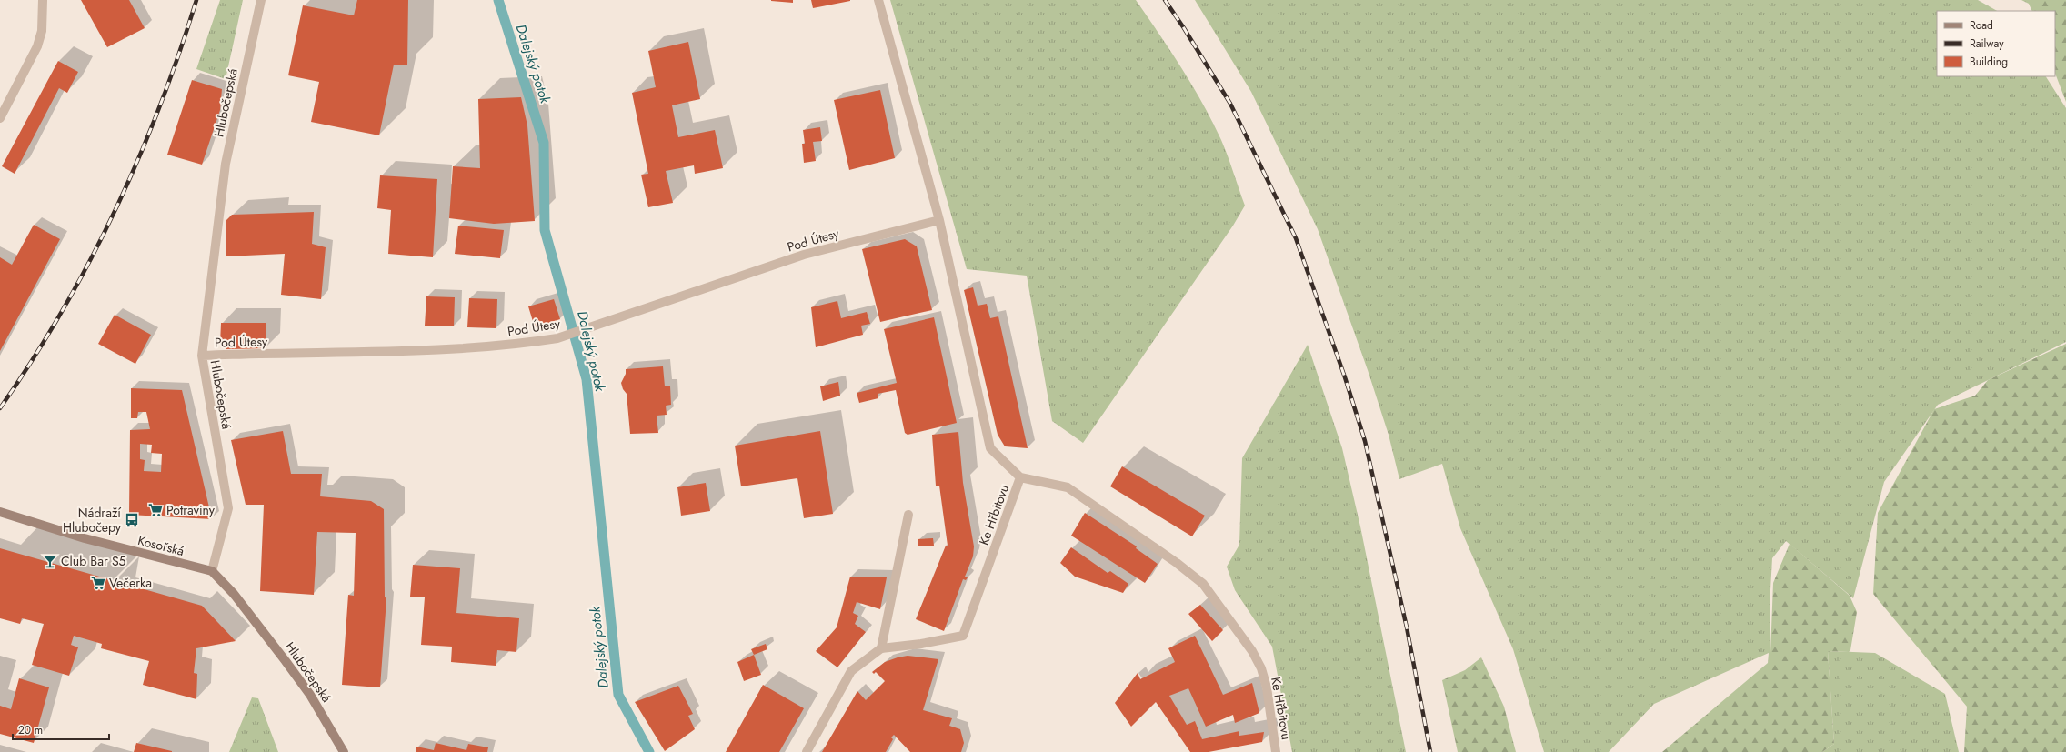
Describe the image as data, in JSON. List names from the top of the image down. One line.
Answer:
{"streets":{"street":["Hlubočepská","Pod Útesy","Ke Hřbitovu","Kosořská"]},"crossings":[["Hlubočepská","Pod Útesy"],["Hlubočepská","Kosořská"]],"water":["Dalejský potok"],"places":{"supermarket":["Potraviny","Večerka"],"bus stop":["Nádraží Hlubočepy"],"bar":["Club Bar S5"]},"legend":["Road","Railway","Building"],"scale_bar":"20 m"}
